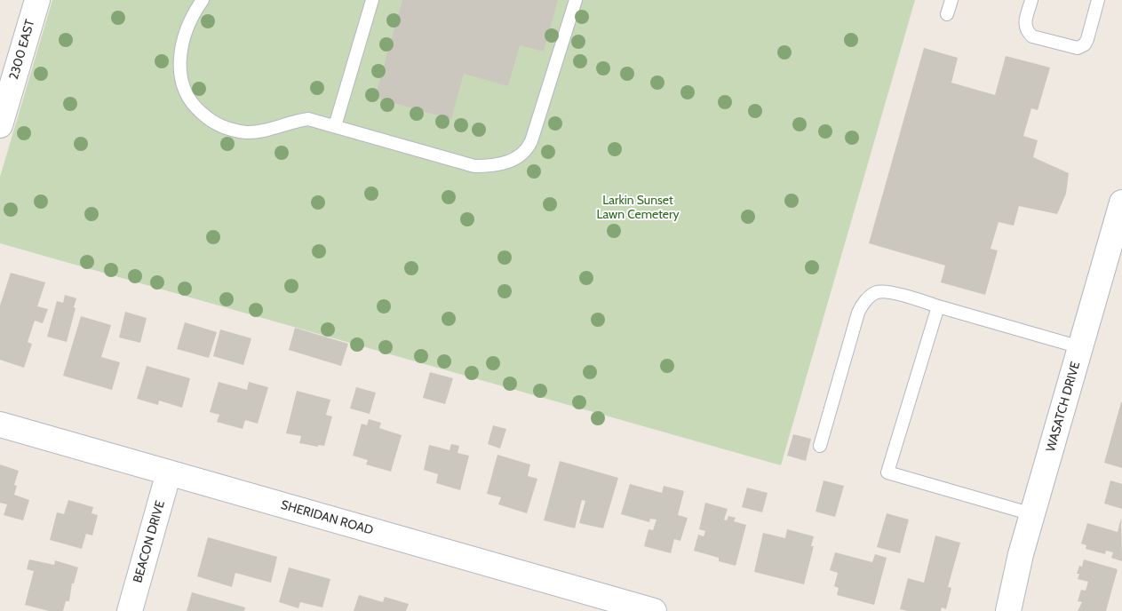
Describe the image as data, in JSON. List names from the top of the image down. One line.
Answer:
{"streets":{"street":["2300 EAST","WASATCH DRIVE","SHERIDAN ROAD","BEACON DRIVE"]},"crossings":[["SHERIDAN ROAD","BEACON DRIVE"]],"parks":["Larkin Sunset Lawn Cemetery"]}
